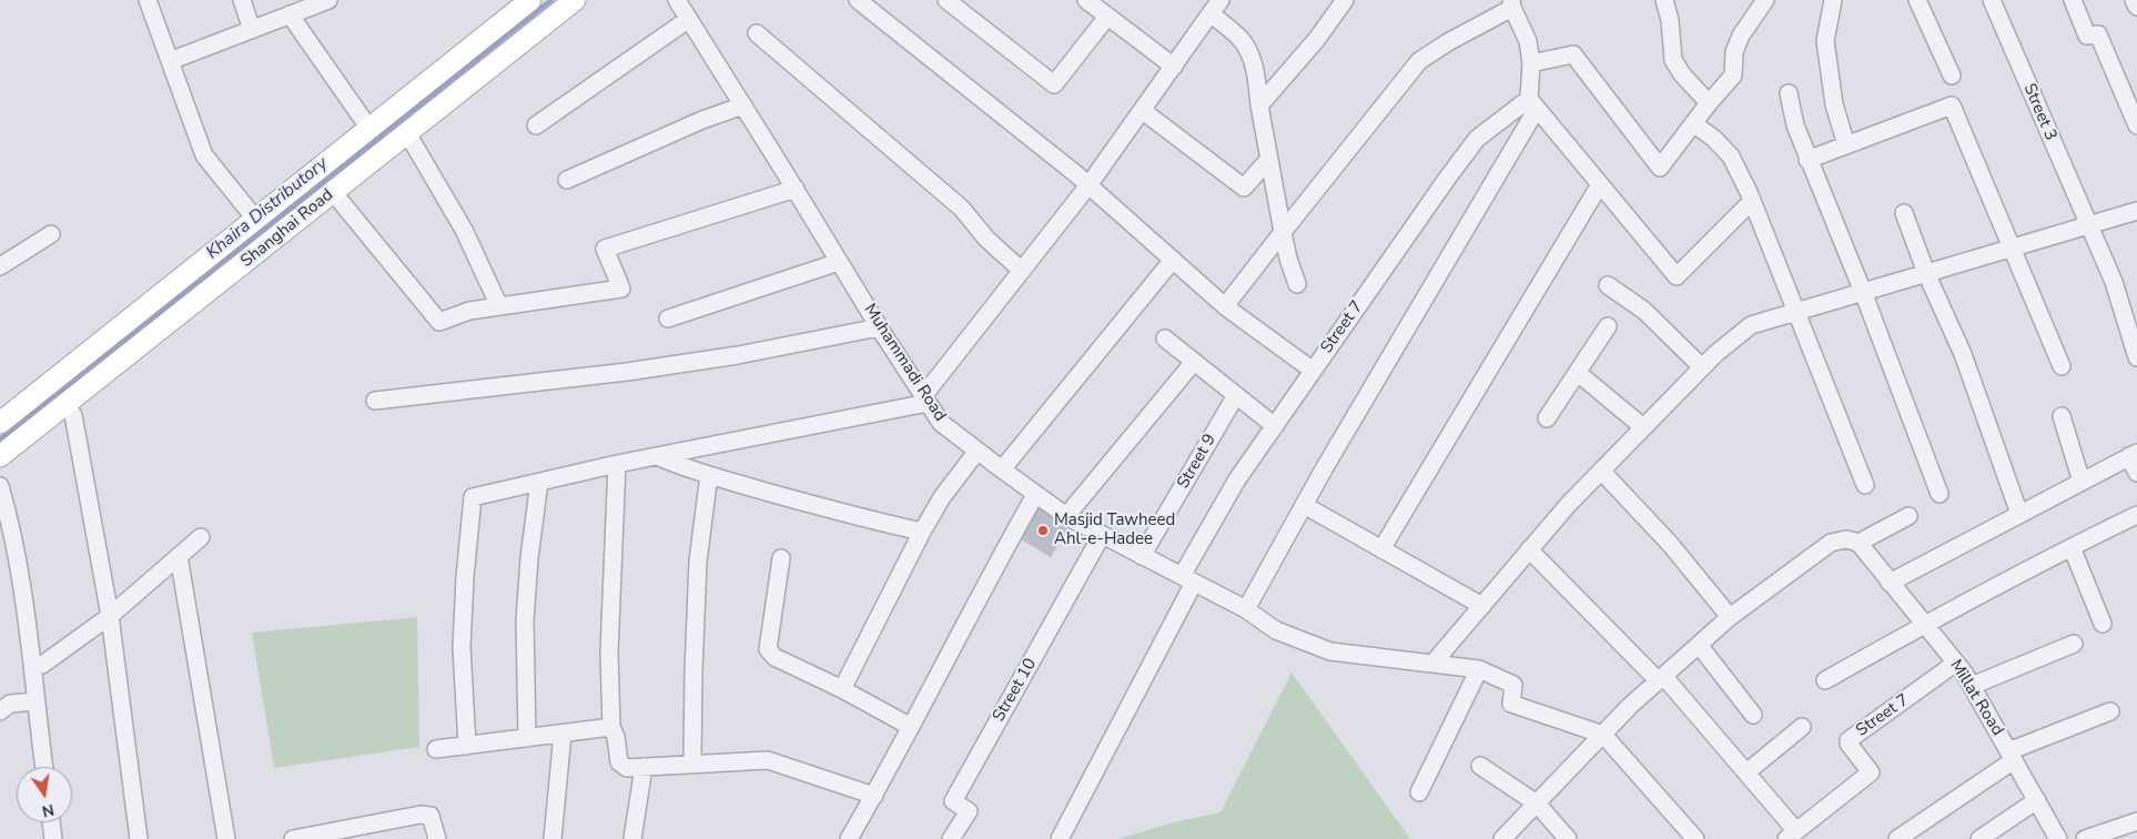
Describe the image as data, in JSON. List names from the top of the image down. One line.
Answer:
{"streets":{"main road":["Shanghai Road"],"street":["Street 3","Street 7","Muhammadi Road","Street 9","Street 10","Millat Road"]},"crossings":[["Street 7","Muhammadi Road"],["Street 7","Millat Road"],["Muhammadi Road","Street 9"],["Muhammadi Road","Street 10"]],"water":["Khaira Distributory"],"places":["Masjid Tawheed Ahl-e-Hadee"],"north":"bottom"}
